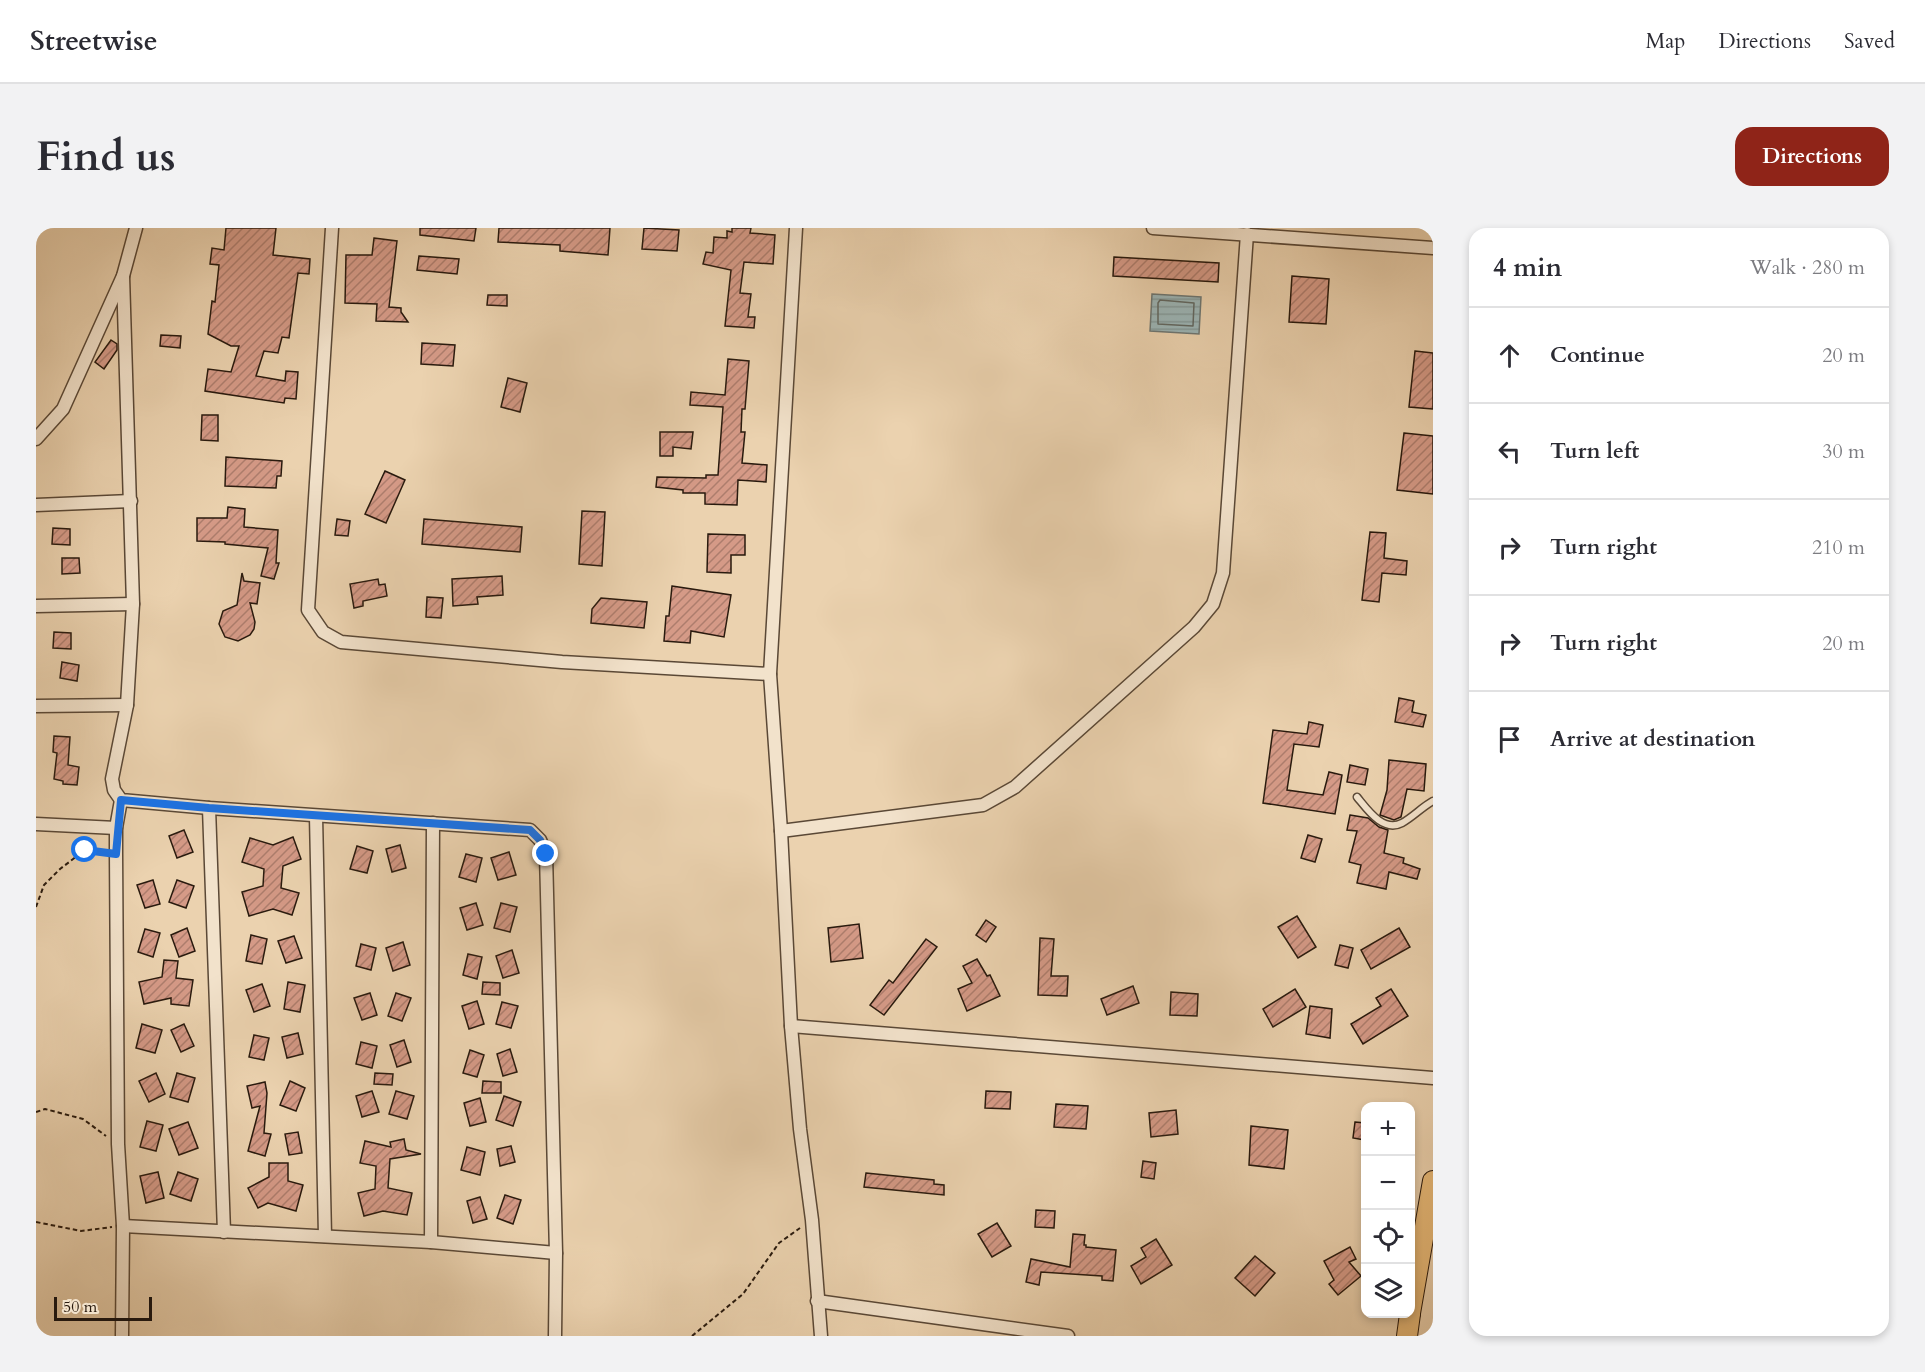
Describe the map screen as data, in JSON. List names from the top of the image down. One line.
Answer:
{"scale_bar":"50 m","page":{"header":"Streetwise","nav":["Map","Directions","Saved"],"buttons":"Directions","title":"Find us","heading":["4 min","Walk · 280 m"],"list":[["Continue","20 m"],["Turn left","30 m"],["Turn right","210 m"],["Turn right","20 m"],"Arrive at destination"],"map_buttons":["+","−"],"scale":"50 m"}}
